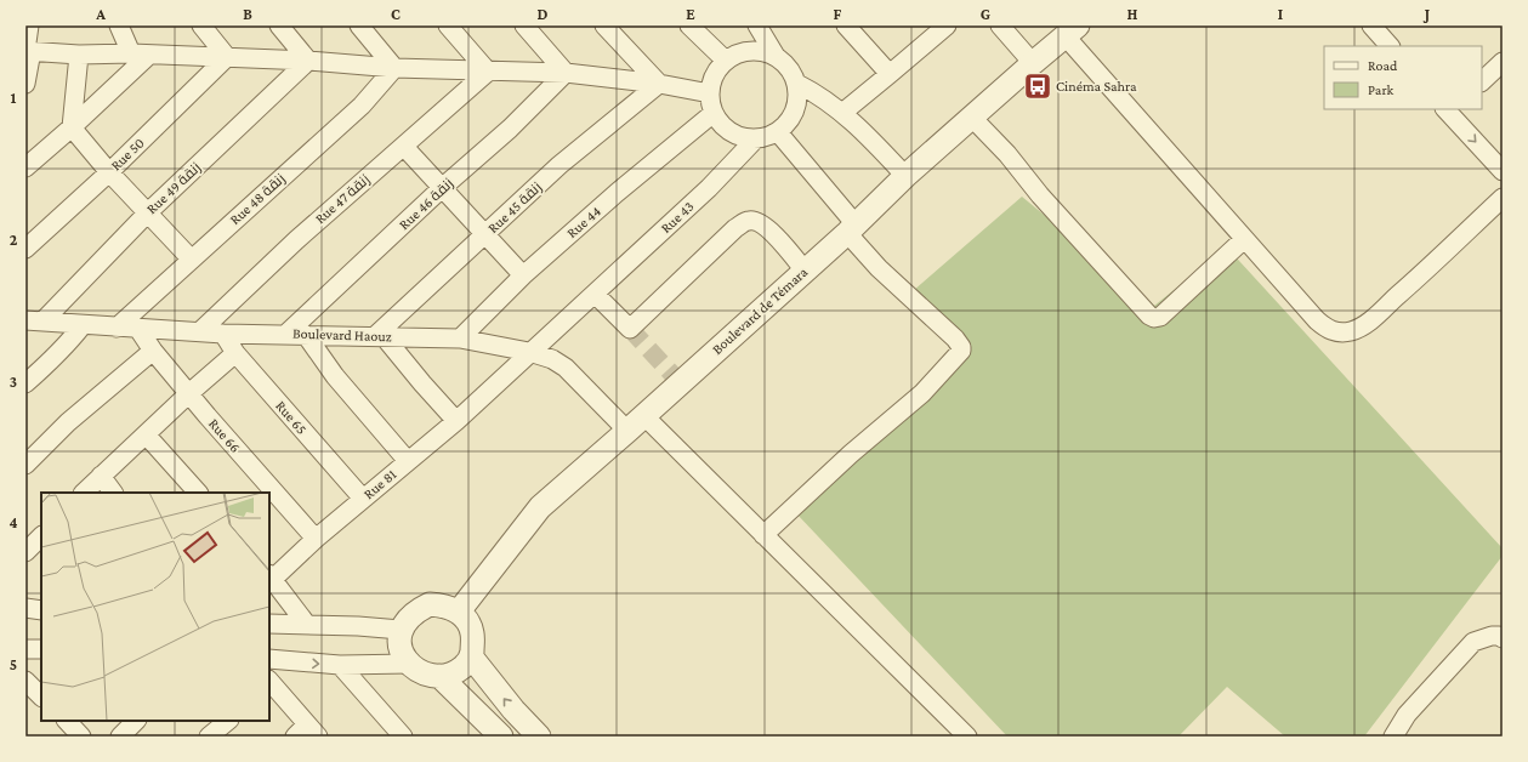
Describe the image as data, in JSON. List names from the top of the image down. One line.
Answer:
{"streets":{"street":["Rue 50","Rue 49 زنقة","Rue 48 زنقة","Rue 47 زنقة","Rue 46 زنقة","Rue 45 زنقة","Rue 43","Rue 44","Boulevard de Témara","Boulevard Haouz","Rue 65","Rue 66","Rue 81"]},"crossings":[["Rue 49 زنقة","Boulevard Haouz"],["Rue 48 زنقة","Boulevard Haouz"],["Rue 47 زنقة","Boulevard Haouz"],["Rue 46 زنقة","Boulevard Haouz"],["Rue 45 زنقة","Boulevard Haouz"],["Rue 43","Rue 44"],["Rue 43","Boulevard Haouz"],["Rue 43","Rue 81"],["Rue 44","Boulevard Haouz"],["Boulevard de Témara","Boulevard Haouz"],["Boulevard Haouz","Rue 65"],["Boulevard Haouz","Rue 66"],["Boulevard Haouz","Rue 81"],["Rue 65","Rue 81"],["Rue 66","Rue 81"]],"places":{"bus stop":["Cinéma Sahra"]},"legend":["Road","Park"],"grid":{"columns":["A","B","C","D","E","F","G","H","I","J"],"rows":["1","2","3","4","5"]}}
